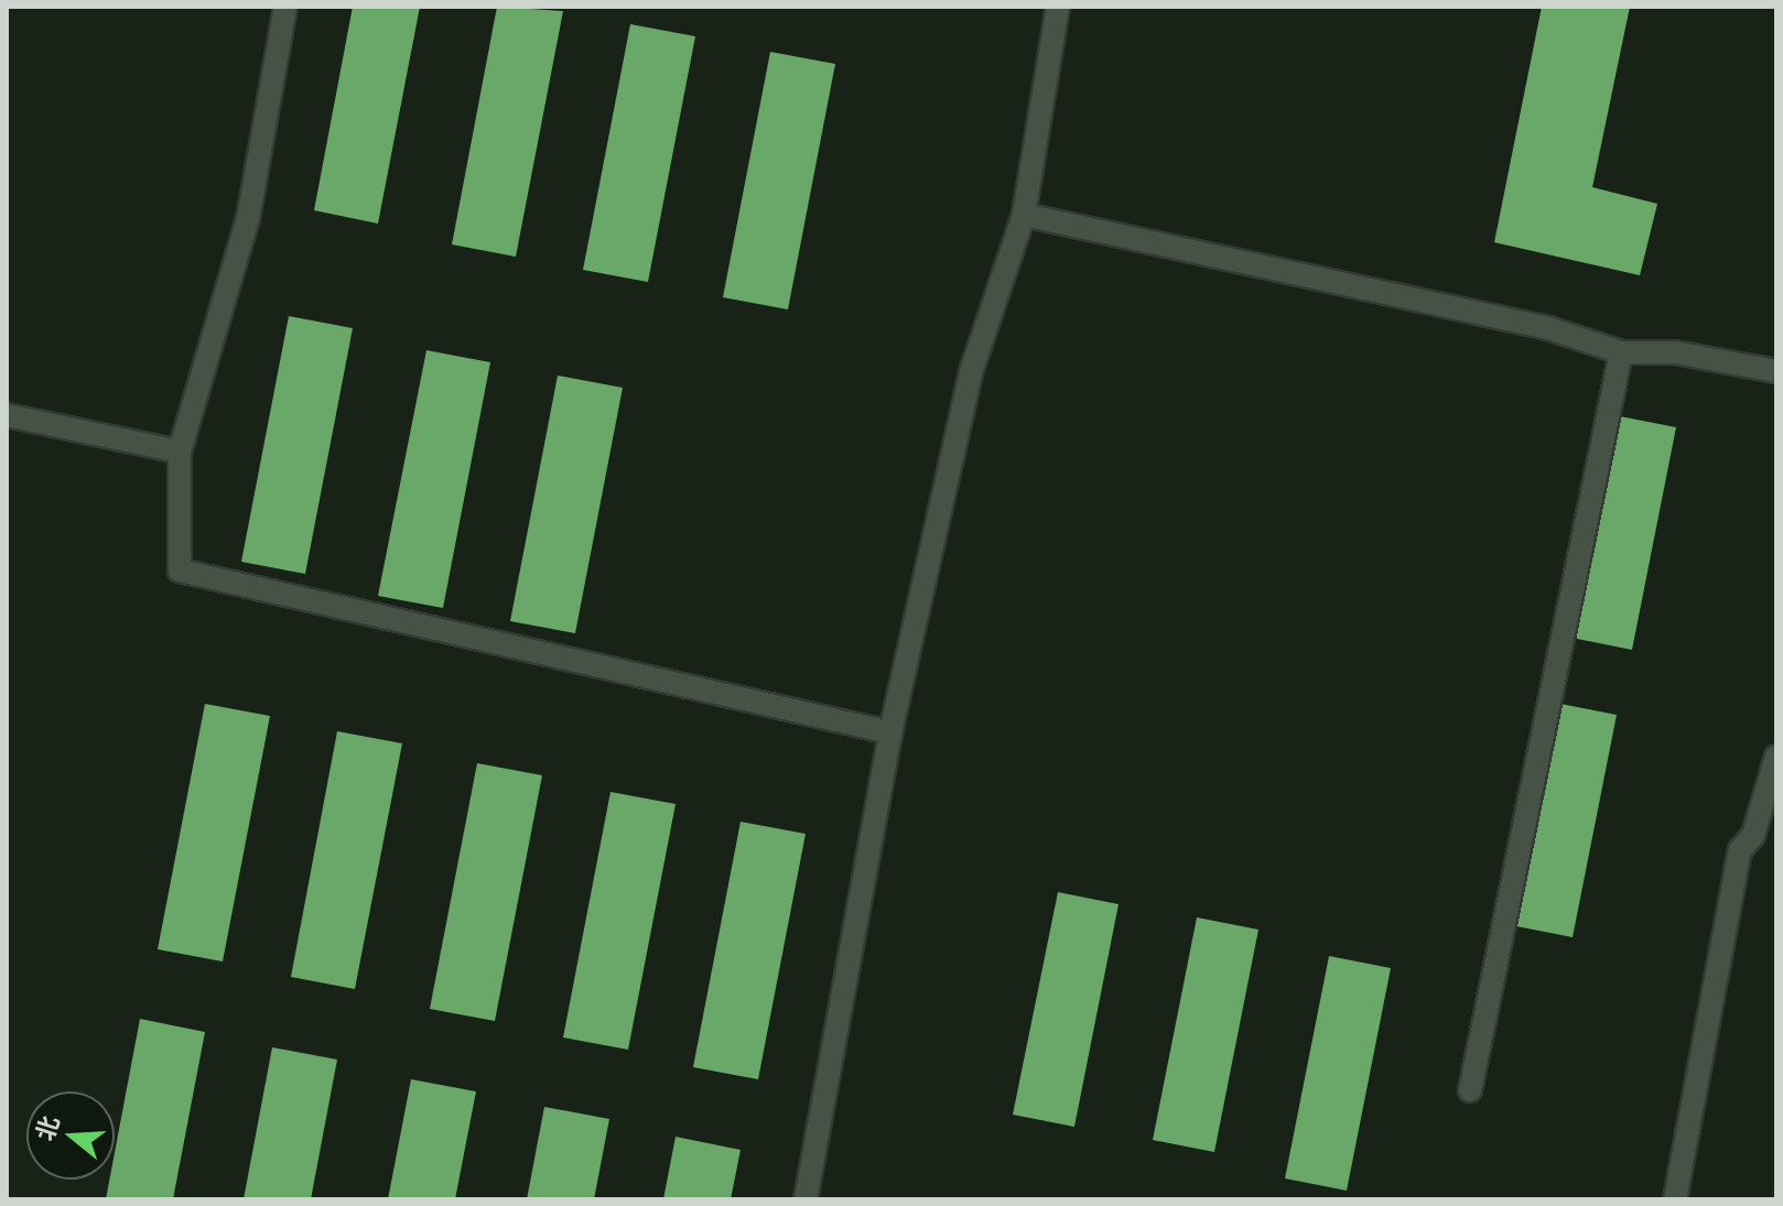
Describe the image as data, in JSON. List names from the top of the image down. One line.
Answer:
{"north":"left"}
